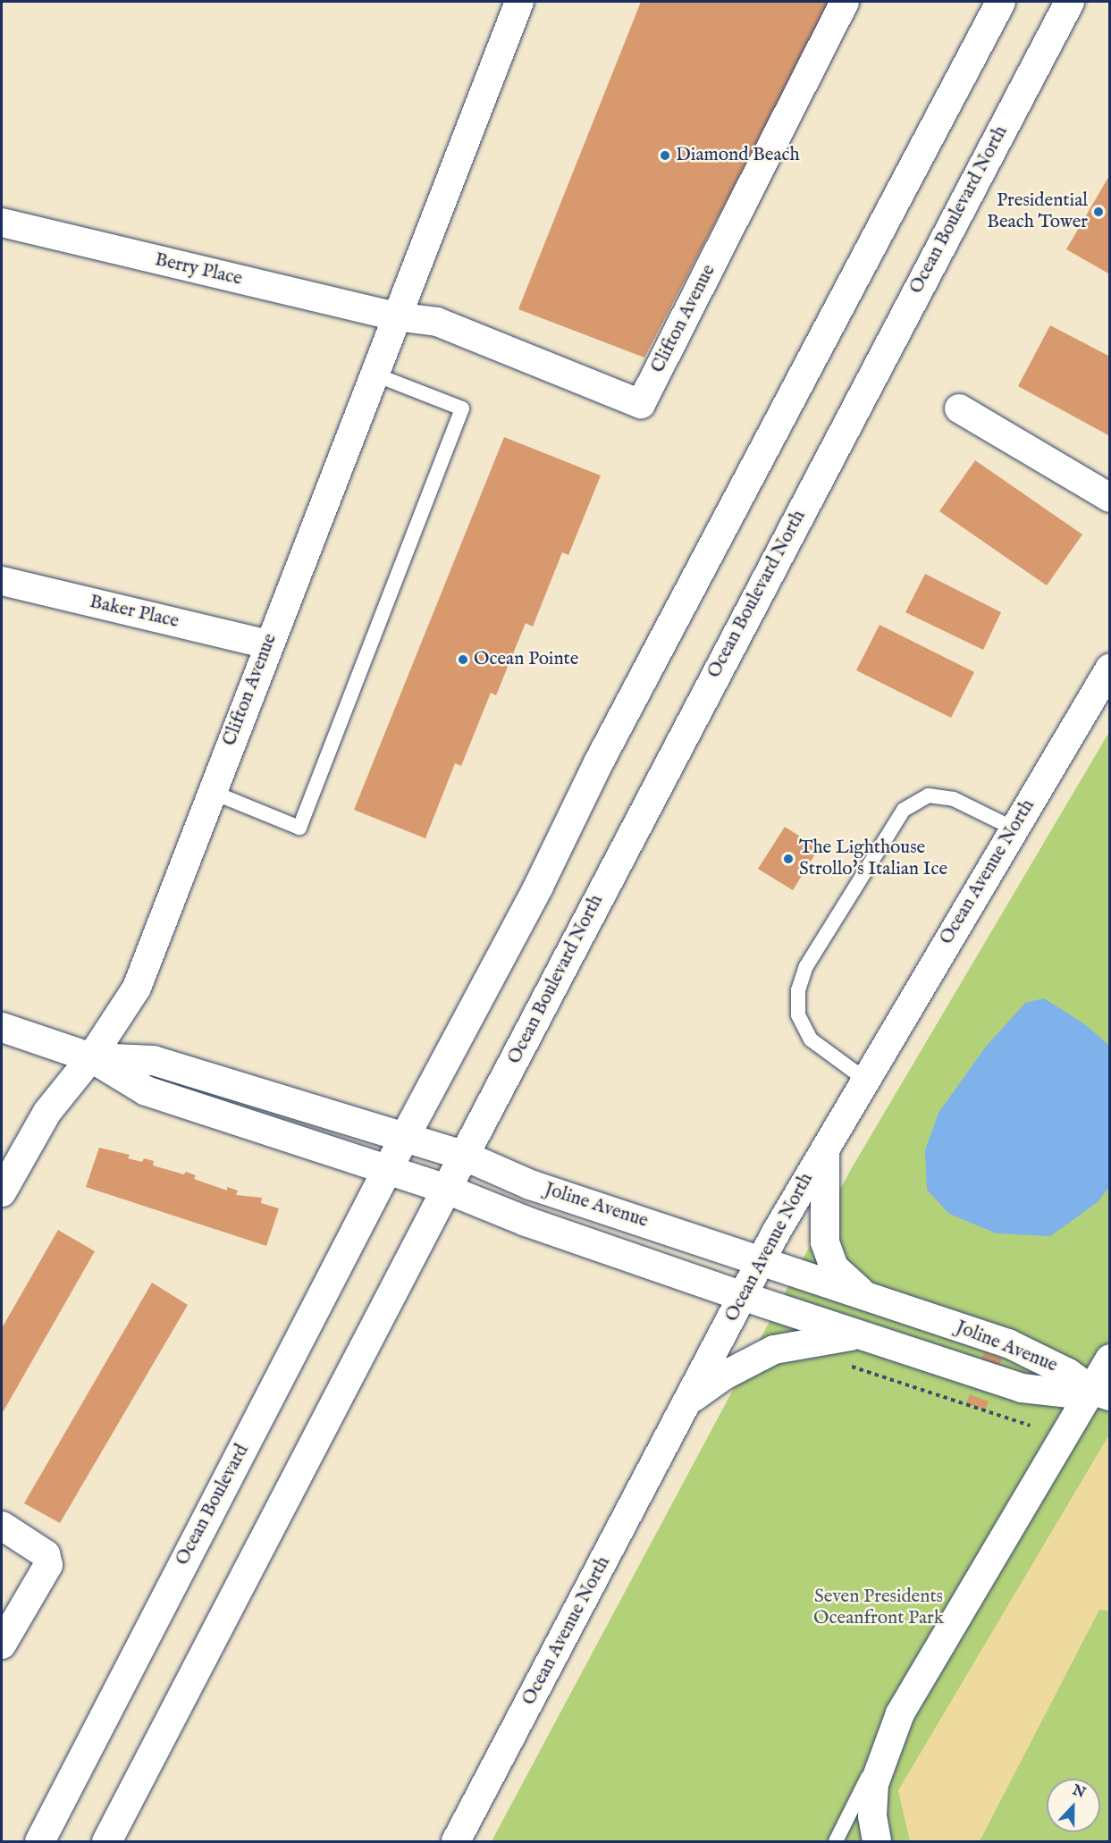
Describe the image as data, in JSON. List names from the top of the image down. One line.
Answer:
{"streets":{"main road":["Ocean Boulevard North","Joline Avenue","Ocean Boulevard"],"street":["Berry Place","Clifton Avenue","Baker Place","Ocean Avenue North"]},"crossings":[["Ocean Boulevard North","Joline Avenue"],["Berry Place","Clifton Avenue"],["Clifton Avenue","Baker Place"],["Clifton Avenue","Joline Avenue"],["Ocean Avenue North","Joline Avenue"],["Joline Avenue","Ocean Boulevard"]],"parks":["Seven Presidents Oceanfront Park"],"places":["Diamond Beach","Presidential Beach Tower","Ocean Pointe","The Lighthouse Strollo's Italian Ice"],"north":"top"}
